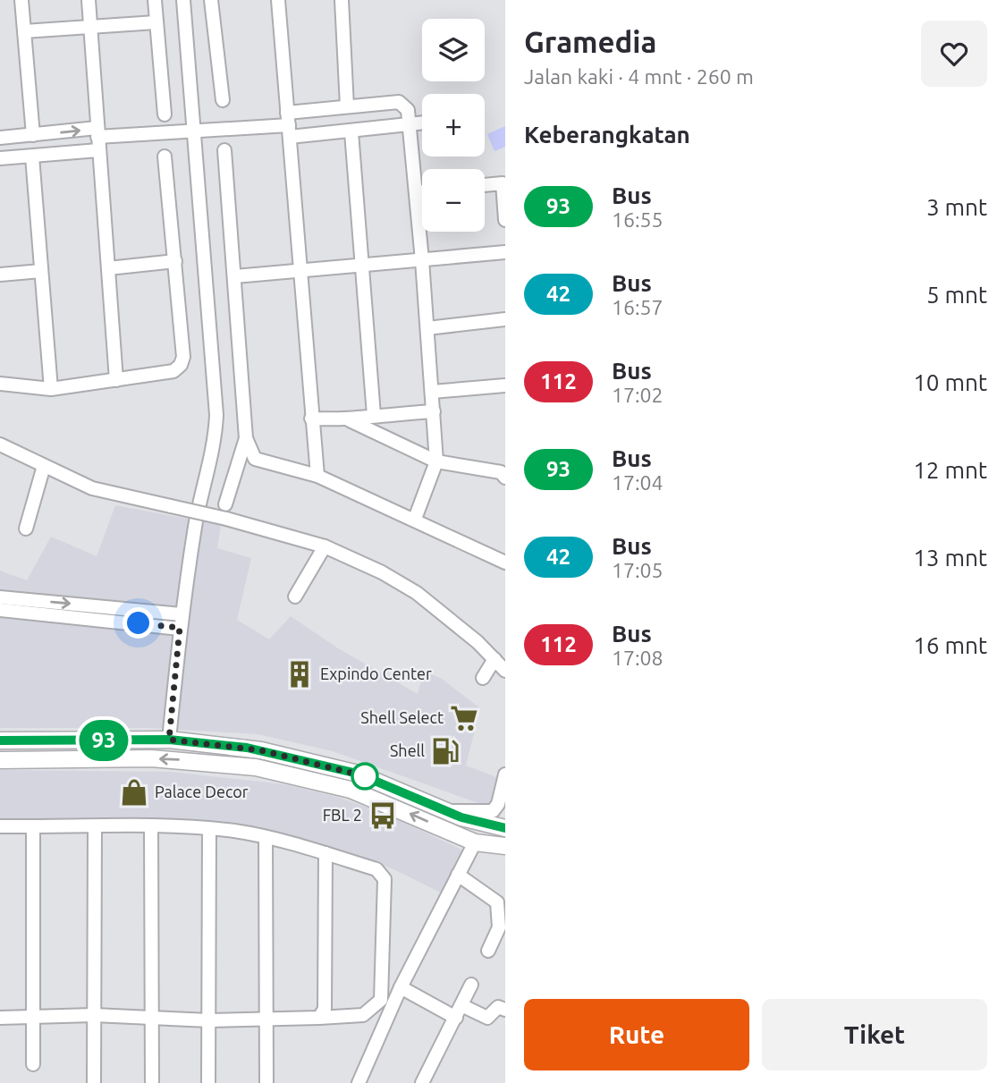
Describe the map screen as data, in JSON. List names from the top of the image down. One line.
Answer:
{"places":{"building":["Expindo Center"],"supermarket":["Shell Select"],"fuel station":["Shell"],"shop":["Palace Decor"],"bus stop":["FBL 2"]},"lines":["bus line 93"],"page":{"on_map":"93","heading":[["Gramedia","Jalan kaki · 4 mnt · 260 m"],"Keberangkatan"],"map_buttons":["+","−"],"list":[{"mark":"93","name":"Bus","note":"16:55","value":"3 mnt"},{"mark":"42","name":"Bus","note":"16:57","value":"5 mnt"},{"mark":"112","name":"Bus","note":"17:02","value":"10 mnt"},{"mark":"93","name":"Bus","note":"17:04","value":"12 mnt"},{"mark":"42","name":"Bus","note":"17:05","value":"13 mnt"},{"mark":"112","name":"Bus","note":"17:08","value":"16 mnt"}],"buttons":["Rute","Tiket"]}}
